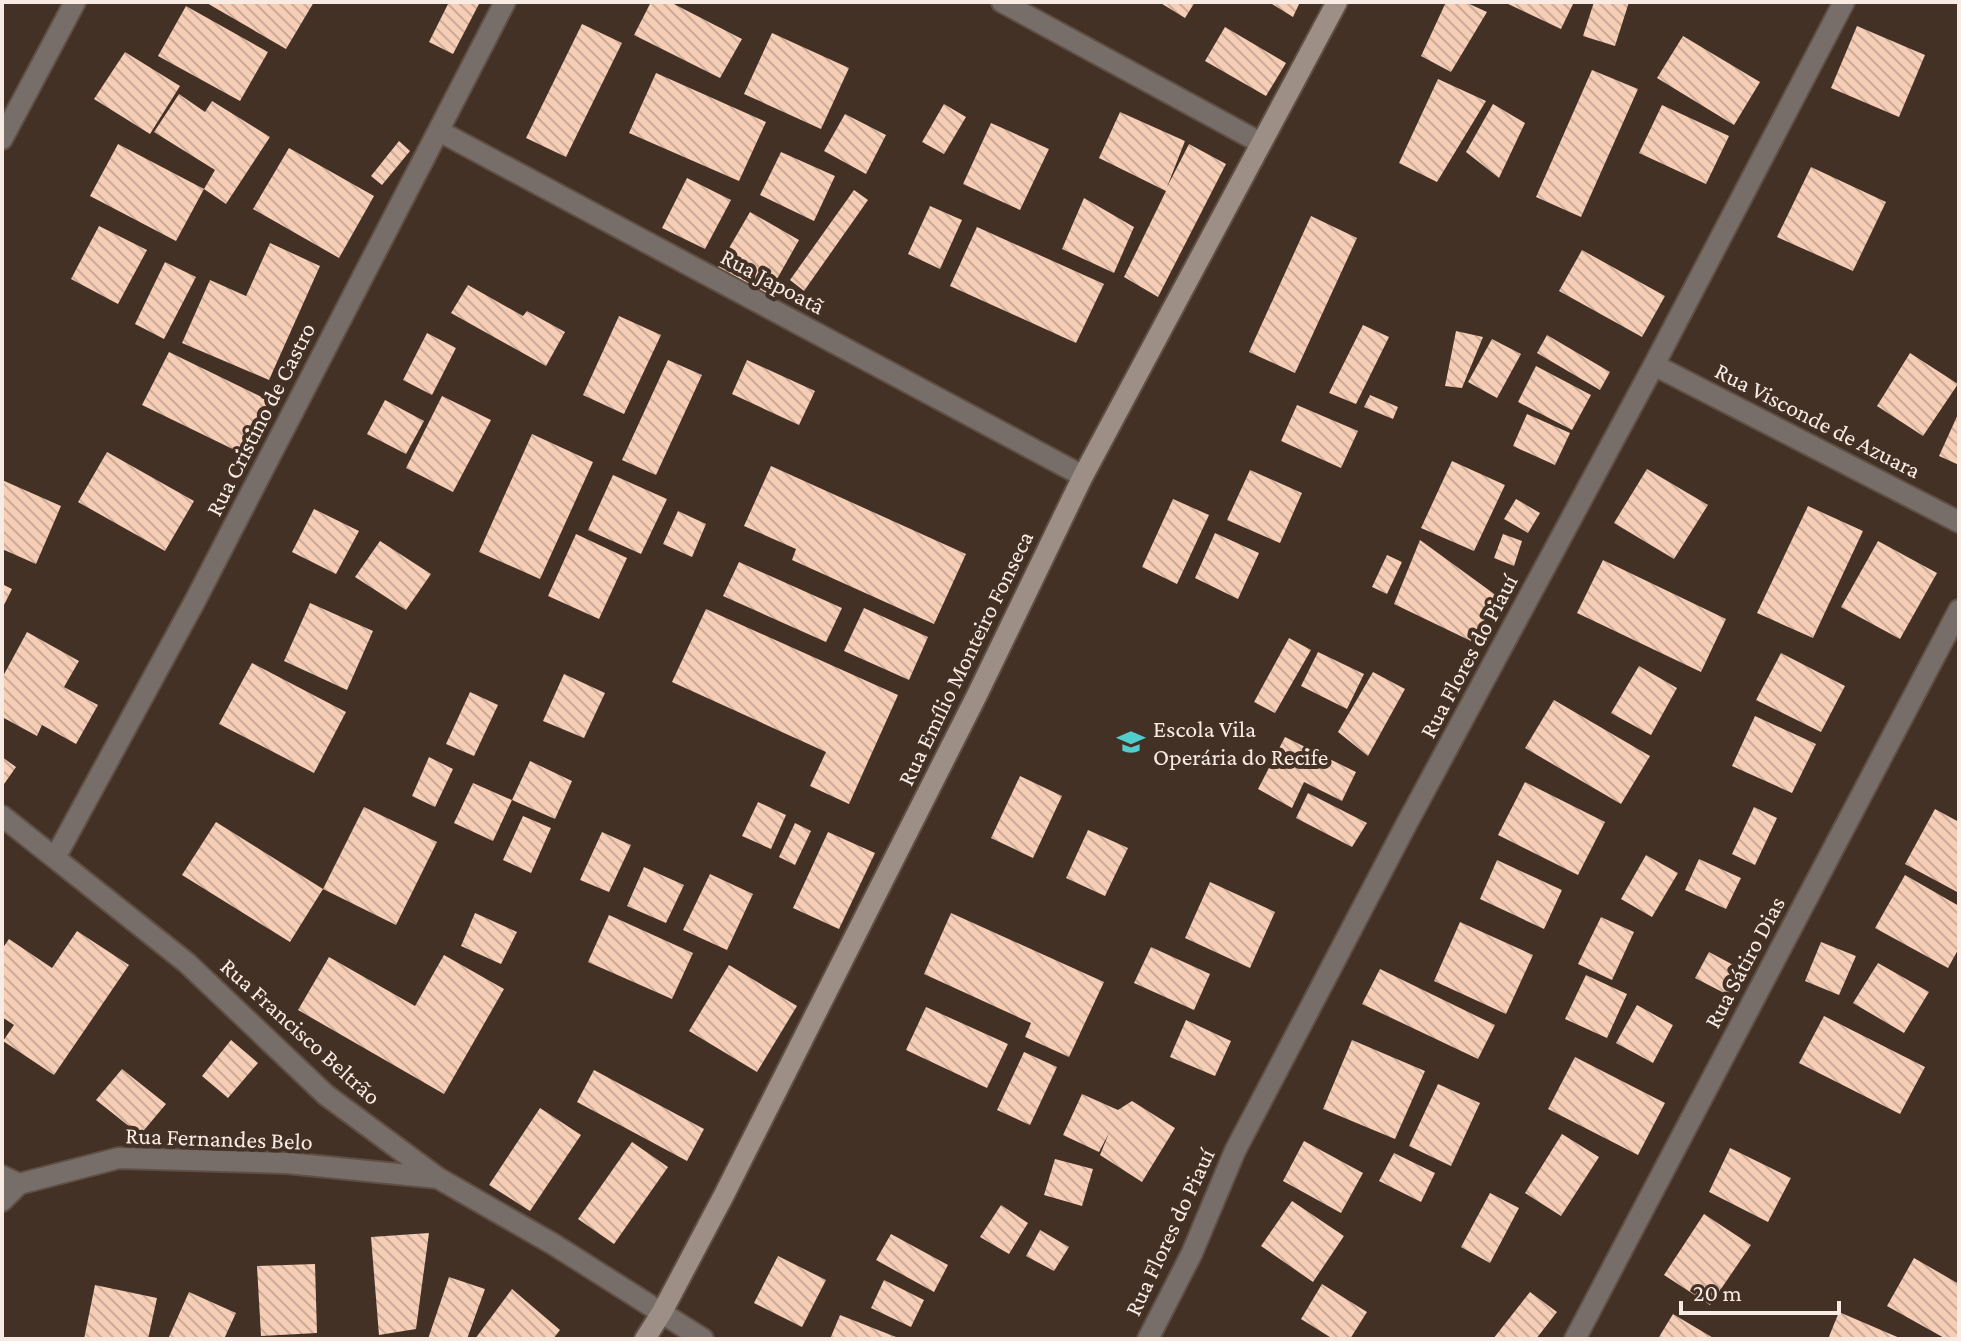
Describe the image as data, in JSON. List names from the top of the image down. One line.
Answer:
{"streets":{"main road":["Rua Emílio Monteiro Fonseca"],"street":["Rua Japoatã","Rua Cristino de Castro","Rua Visconde de Azuara","Rua Flores do Piauí","Rua Sátiro Dias","Rua Francisco Beltrão","Rua Fernandes Belo"]},"crossings":[["Rua Japoatã","Rua Cristino de Castro"],["Rua Japoatã","Rua Emílio Monteiro Fonseca"],["Rua Cristino de Castro","Rua Francisco Beltrão"],["Rua Visconde de Azuara","Rua Flores do Piauí"],["Rua Emílio Monteiro Fonseca","Rua Francisco Beltrão"],["Rua Francisco Beltrão","Rua Fernandes Belo"]],"places":{"school or university":["Escola Vila Operária do Recife"]},"scale_bar":"20 m"}
